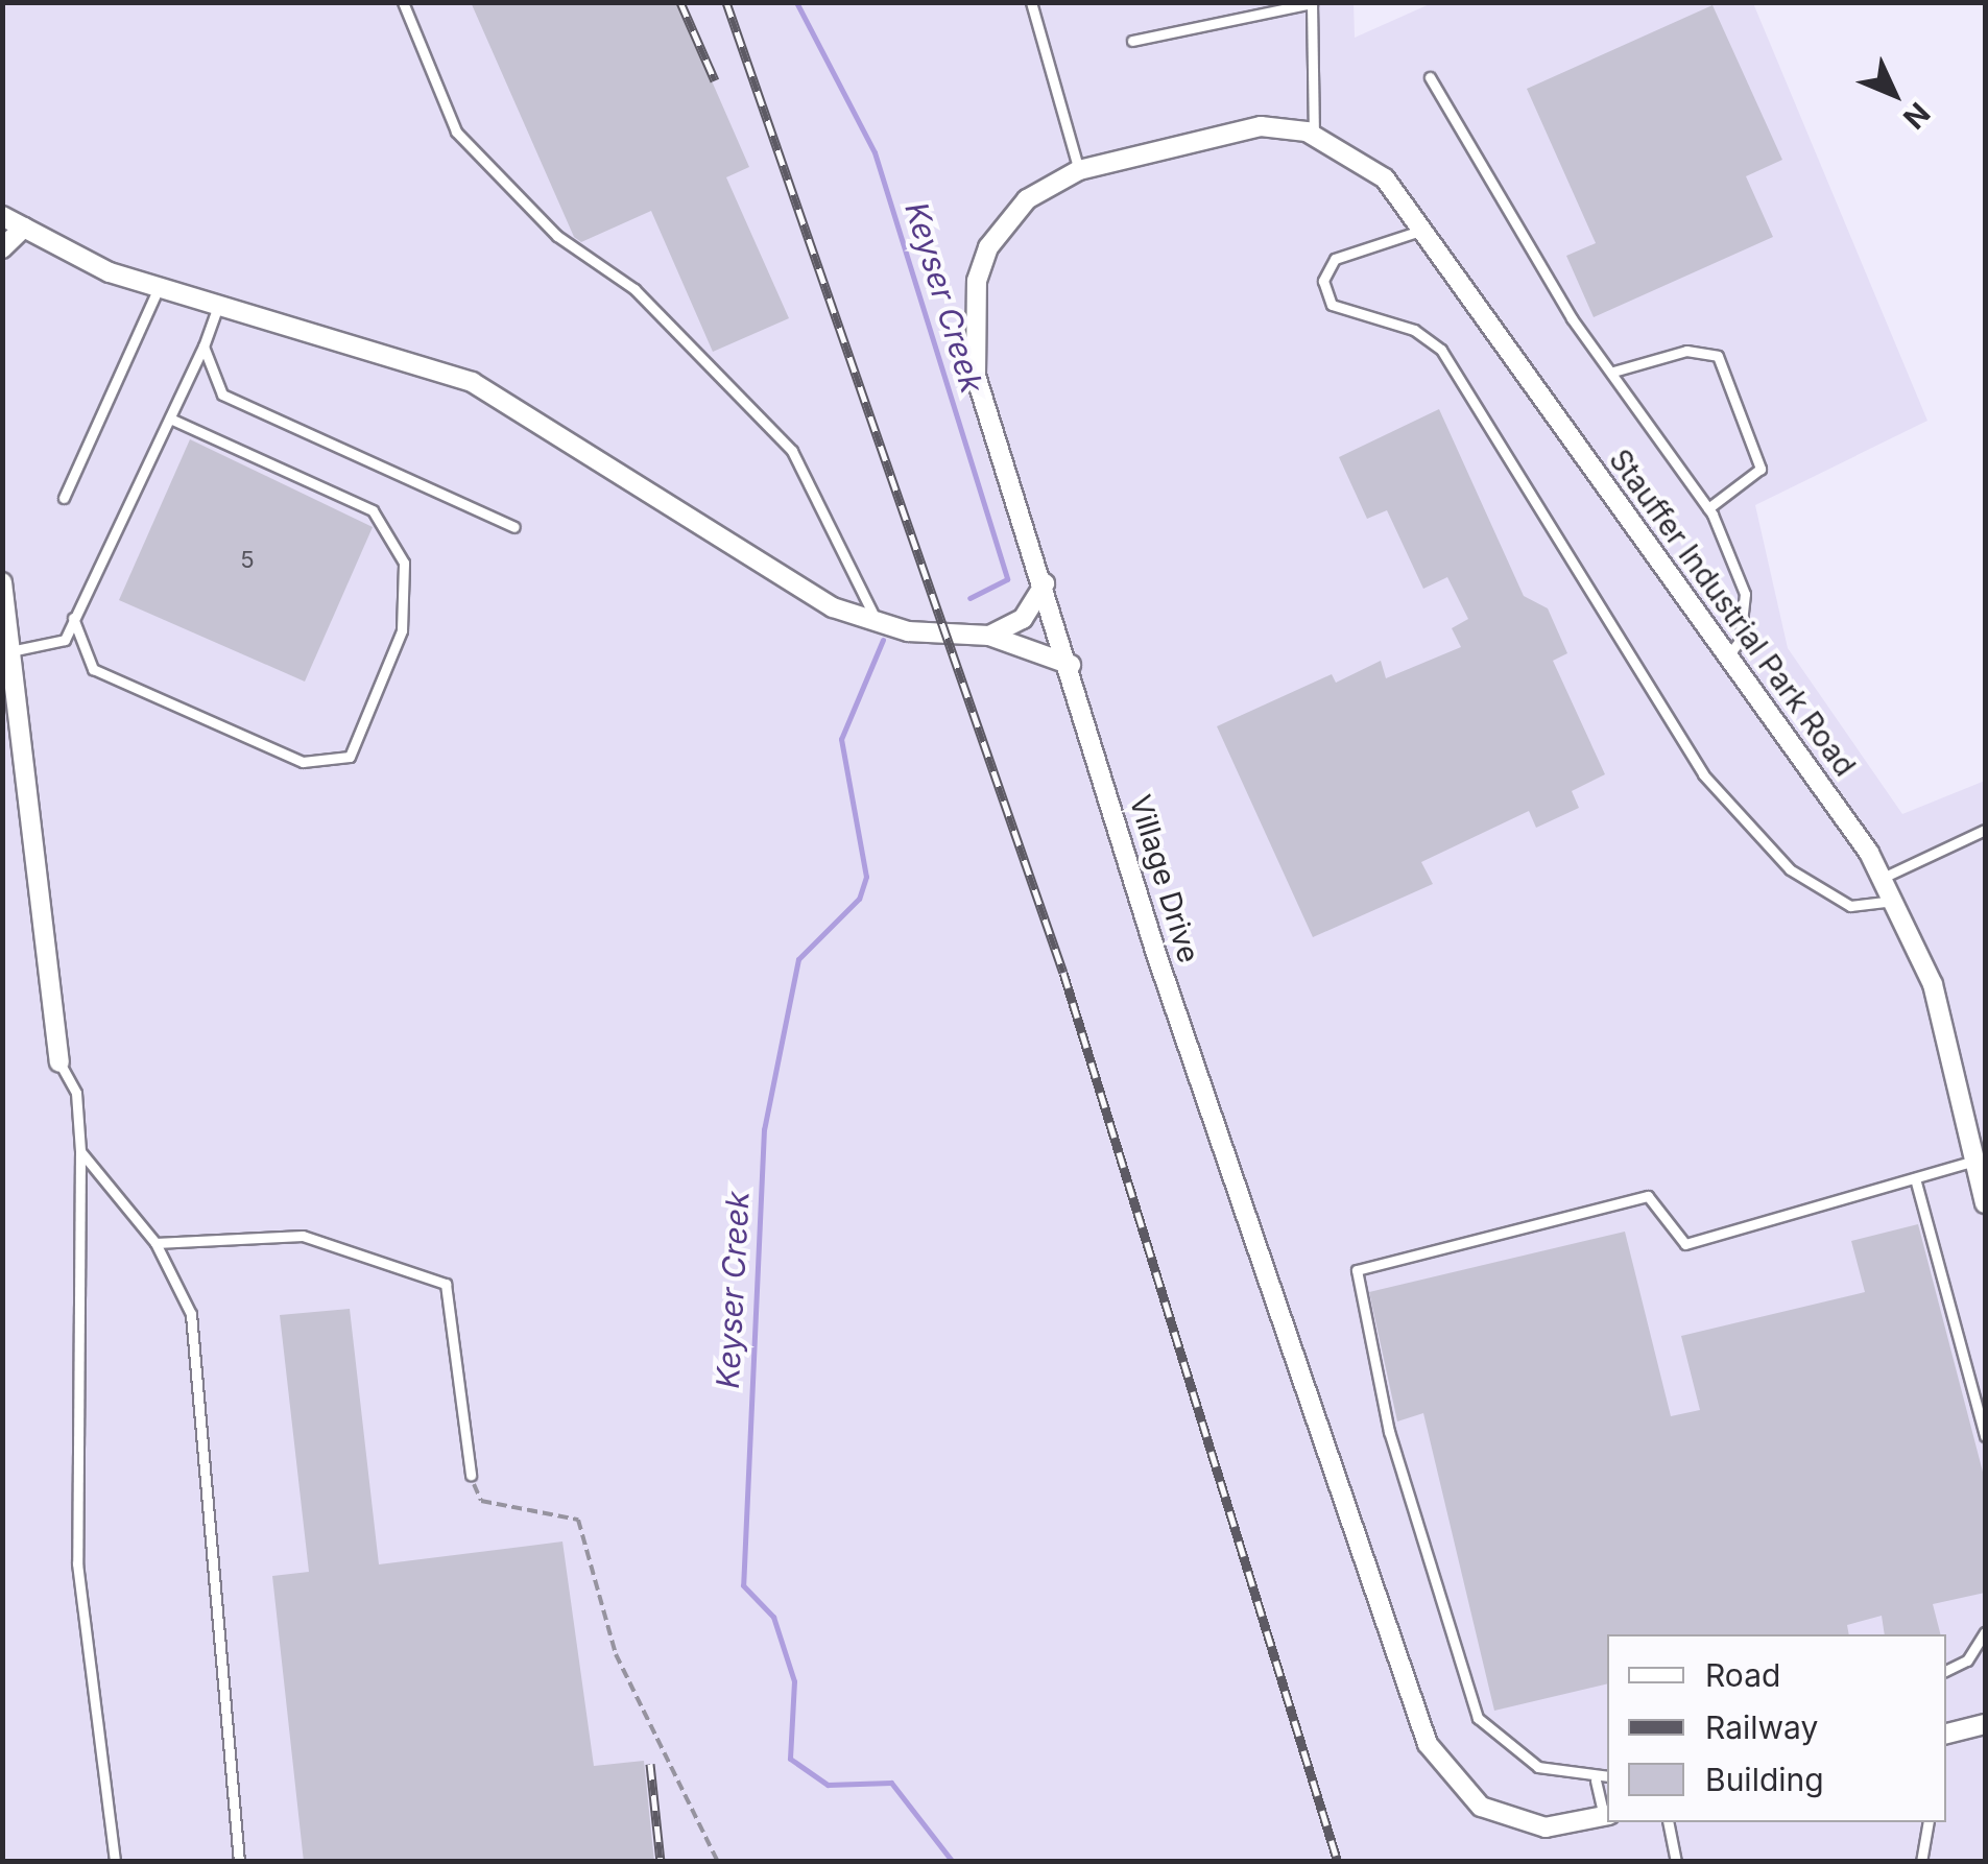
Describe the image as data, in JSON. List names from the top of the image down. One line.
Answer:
{"streets":{"street":["Stauffer Industrial Park Road","Village Drive"]},"crossings":[["Stauffer Industrial Park Road","Village Drive"]],"water":["Keyser Creek"],"house_numbers":["5"],"legend":["Road","Railway","Building"],"north":"bottom right"}
